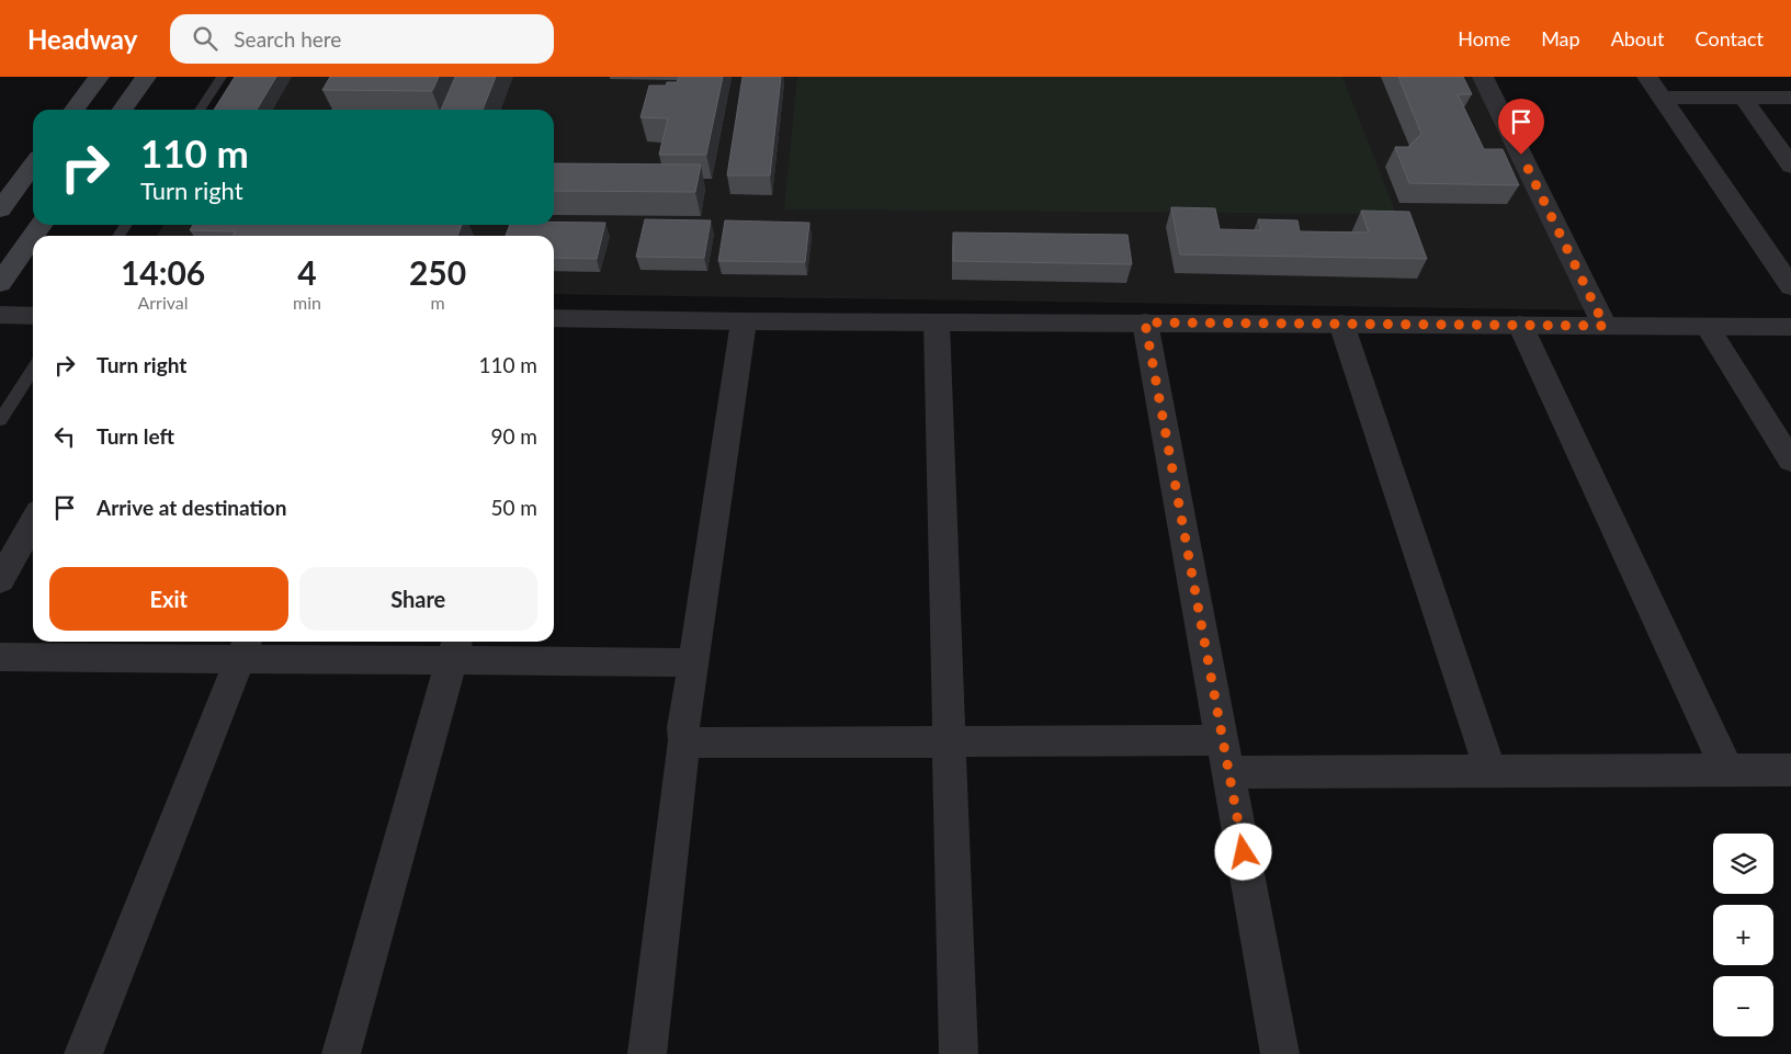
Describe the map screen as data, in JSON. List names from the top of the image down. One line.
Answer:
{"page":{"header":"Headway","search":"Search here","nav":["Home","Map","About","Contact"],"turn":["110 m","Turn right"],"eta":["14:06","Arrival","4","min","250","m"],"list":[{"name":"Turn right","value":"110 m"},{"name":"Turn left","value":"90 m"},{"name":"Arrive at destination","value":"50 m"}],"buttons":["Exit","Share"],"map_buttons":["+","−"]}}
